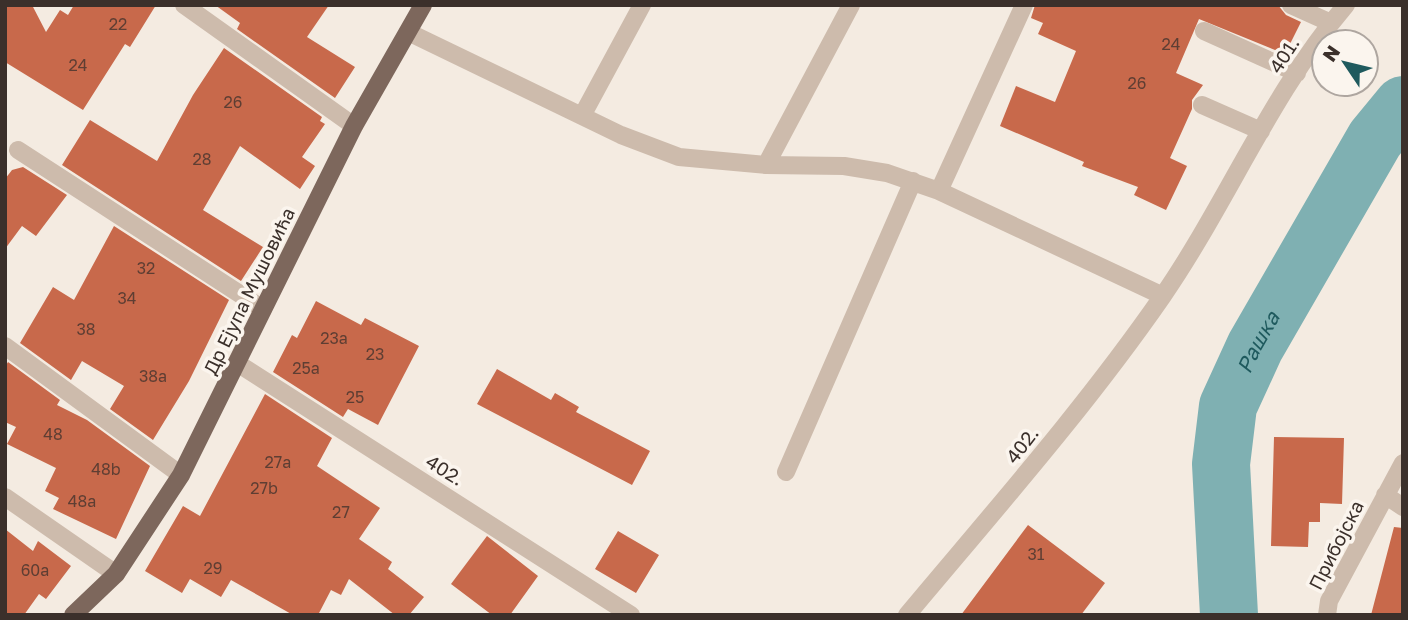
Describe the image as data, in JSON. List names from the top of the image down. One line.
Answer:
{"streets":{"main road":["Др Ејупа Мушовића"],"street":["401.","402.","Прибојска"]},"crossings":[["401.","402."],["Др Ејупа Мушовића","402."]],"water":["Рашка"],"house_numbers":["22","24","24","26","26","28","32","34","38","23a","23","25a","38a","25","48","27a","48b","27b","48a","27","31","29","60a"],"north":"top left"}
